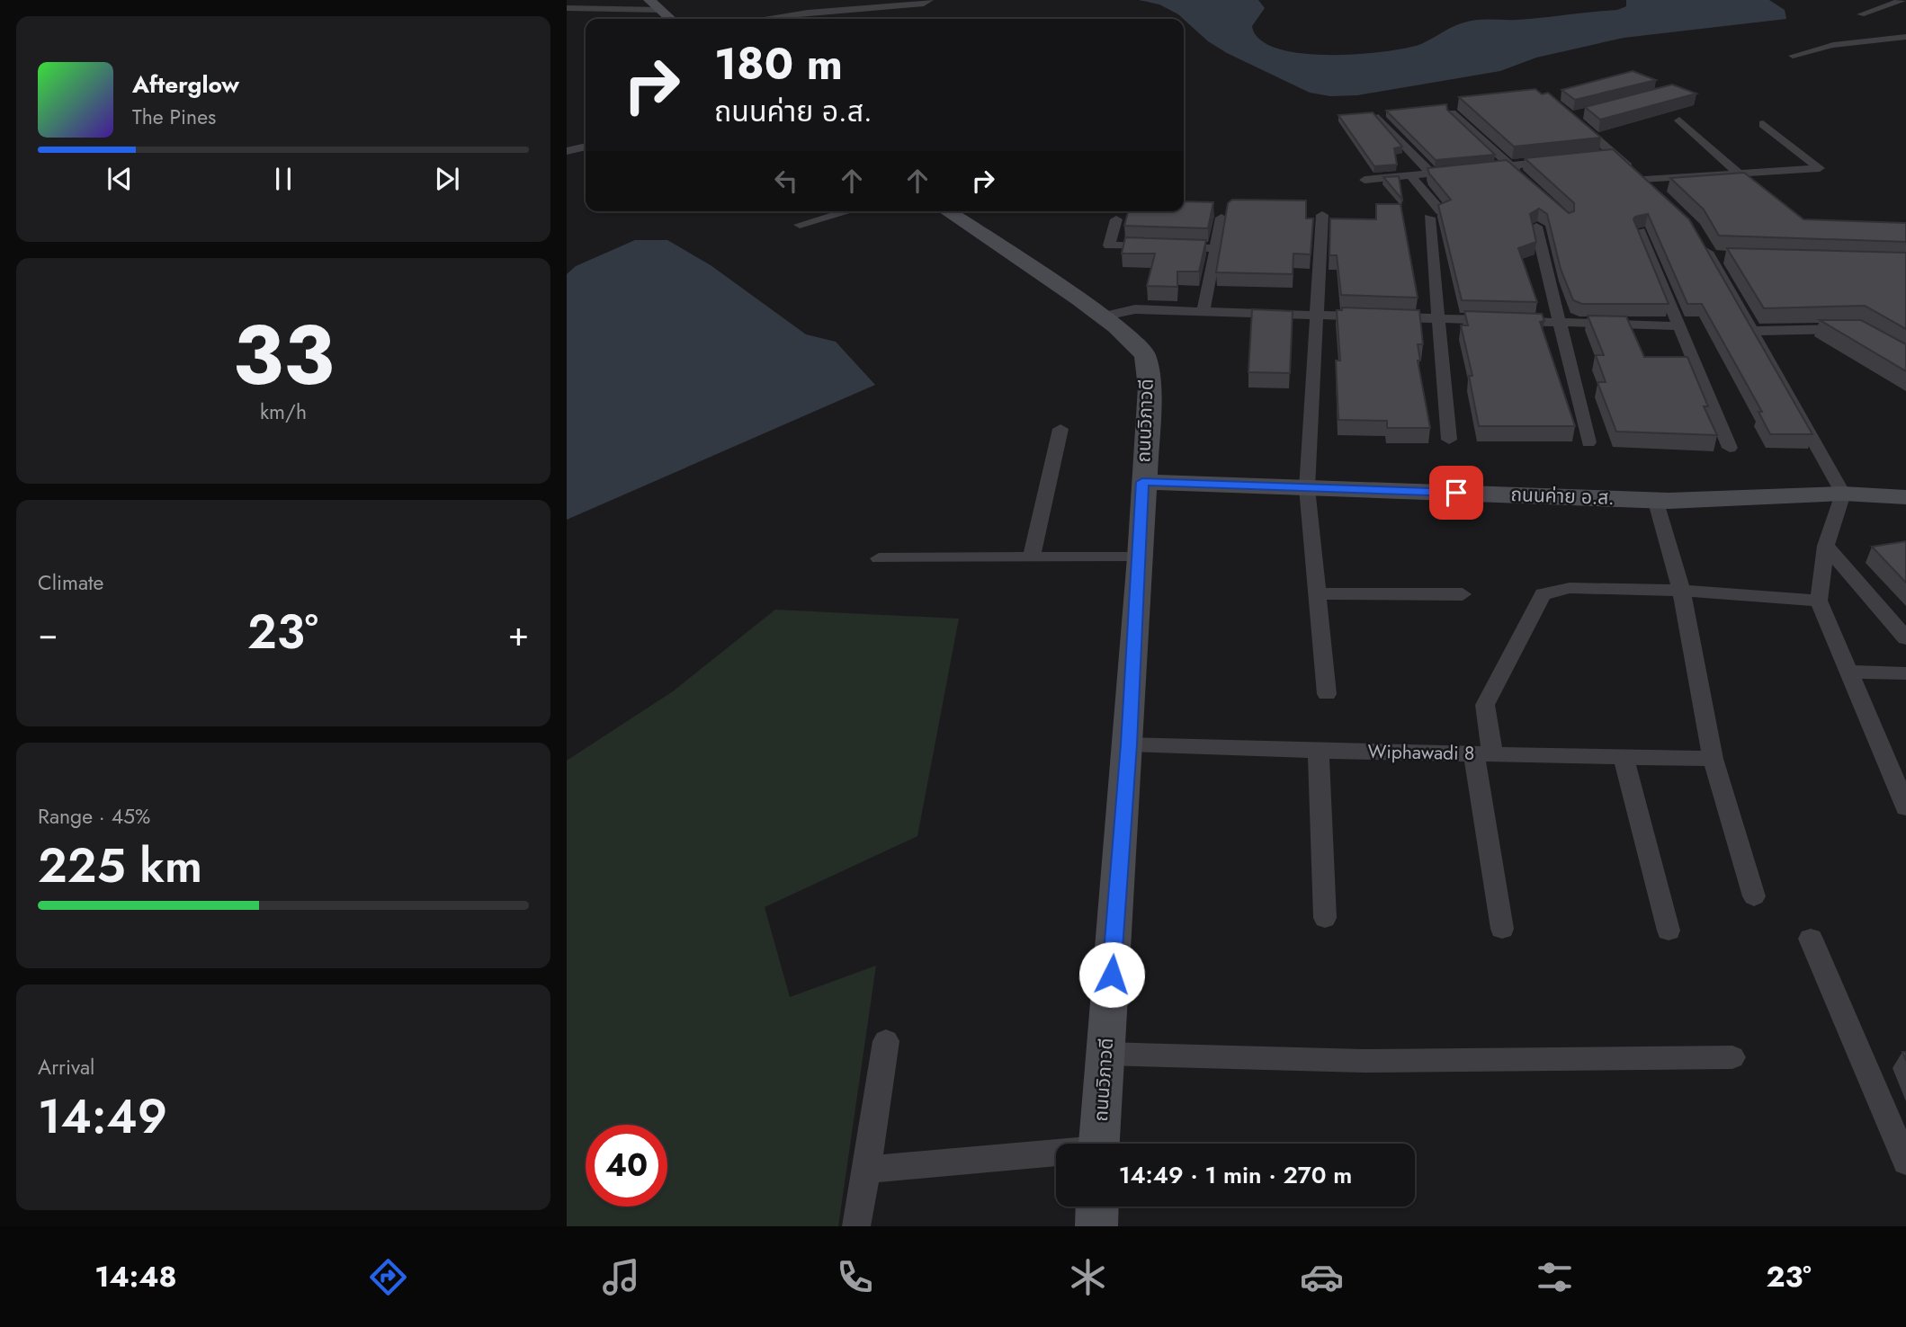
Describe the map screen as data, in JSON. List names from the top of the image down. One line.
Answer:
{"streets":{"street":["ถนนวิภาวดี","ถนนค่าย อ.ส.","Wiphawadi 8"]},"crossings":[["ถนนวิภาวดี","ถนนค่าย อ.ส."],["ถนนวิภาวดี","Wiphawadi 8"]],"page":{"turn":["180 m","ถนนค่าย อ.ส."],"song":["Afterglow","The Pines"],"tile":[["33","km/h"],"Climate",["Range · 45%","225 km"],["Arrival","14:49"]],"heat":["−","23°","+"],"limit":"40","trip":"14:49 · 1 min · 270 m","tabs":["14:48","23°"]}}
